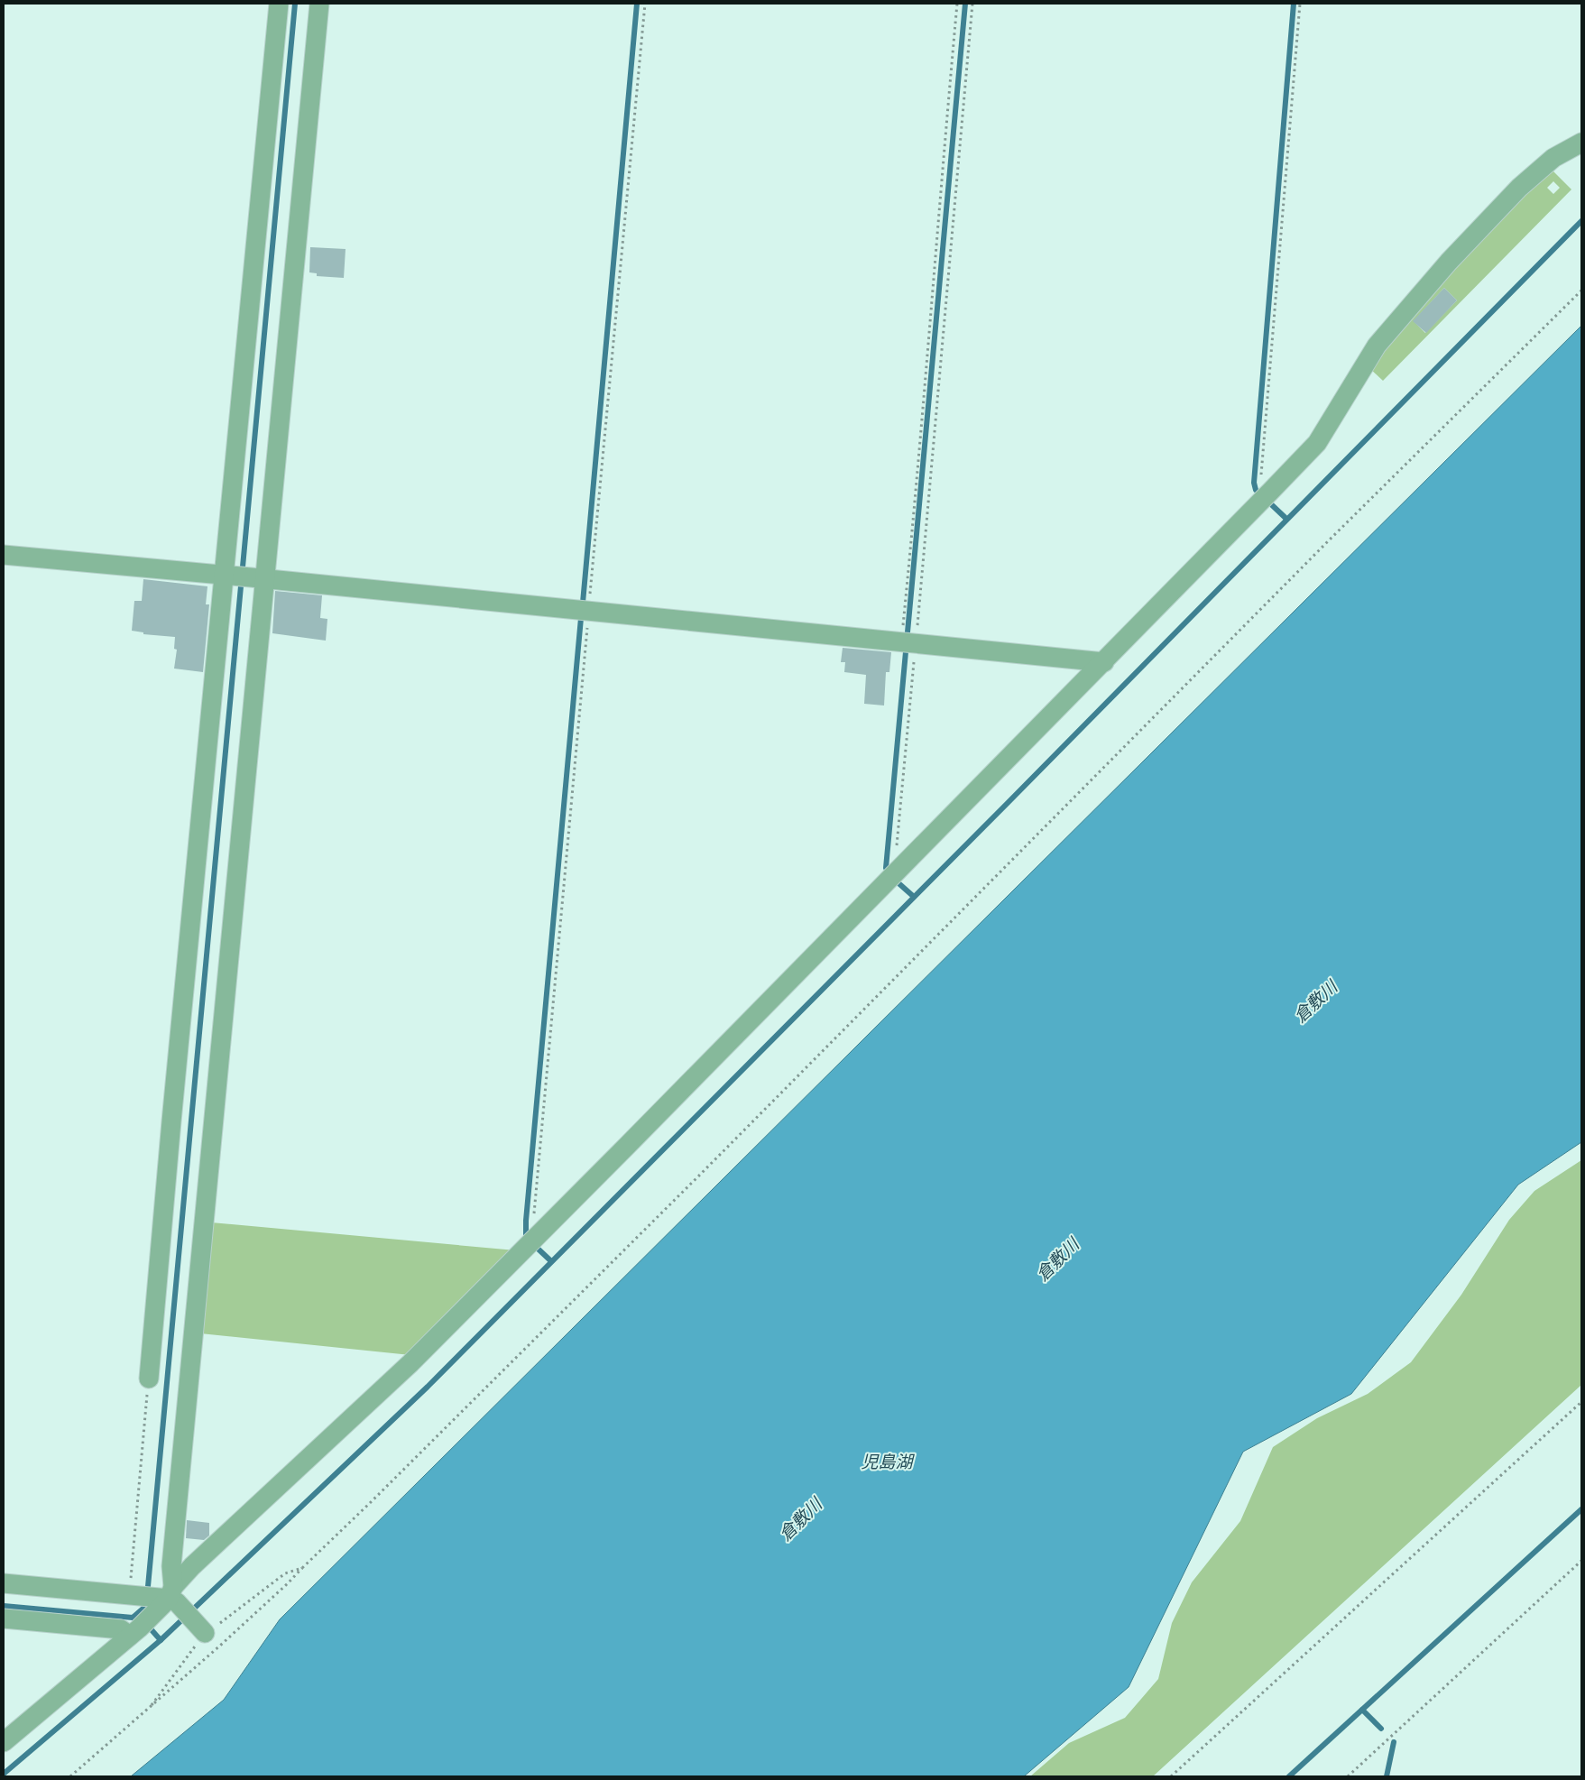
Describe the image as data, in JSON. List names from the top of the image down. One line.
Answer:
{"water":["倉敷川","児島湖"]}
